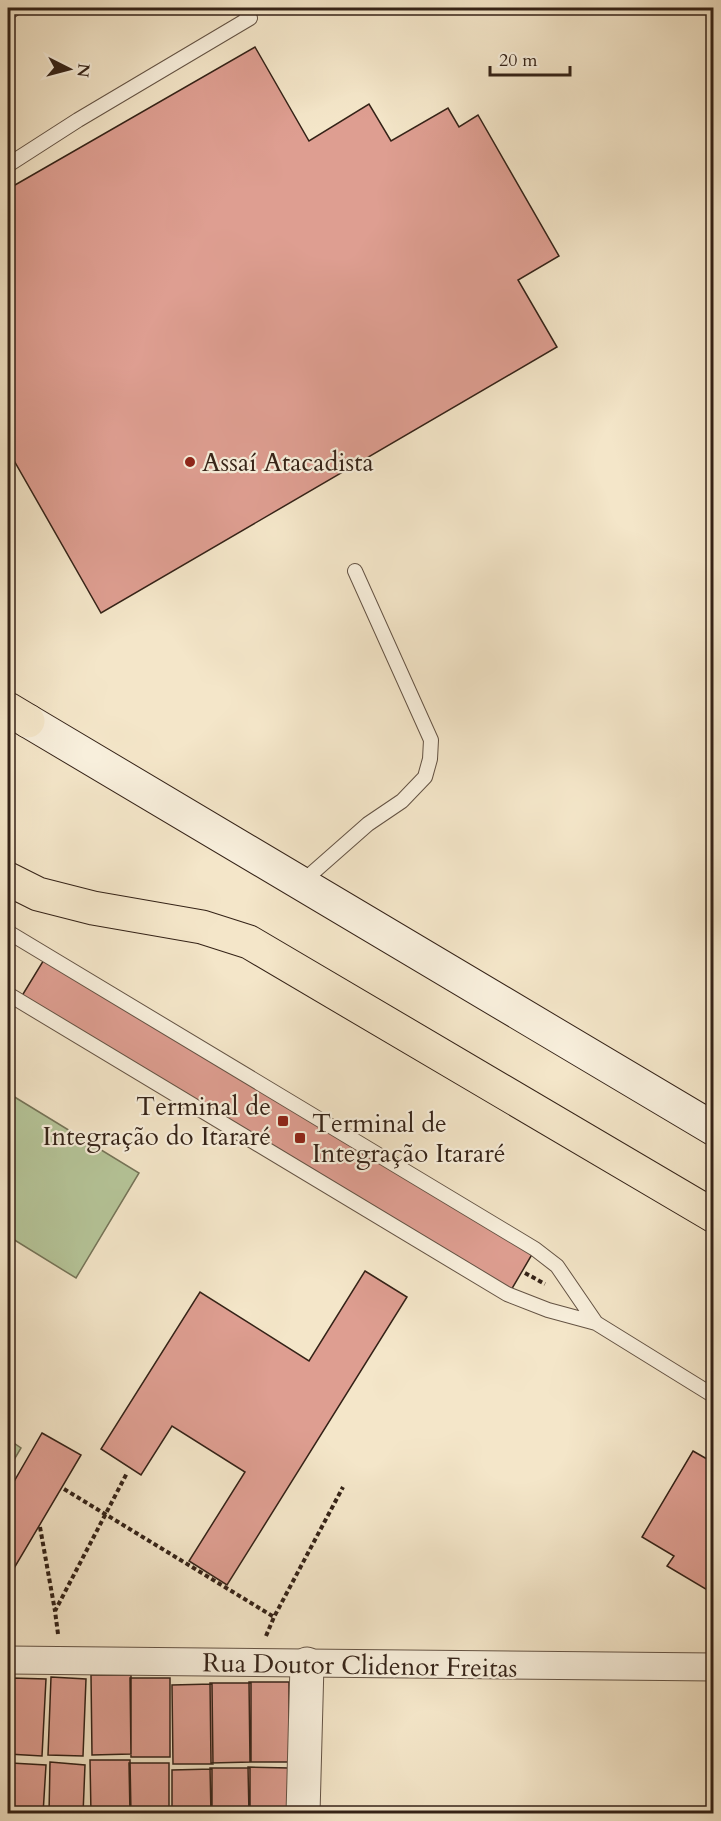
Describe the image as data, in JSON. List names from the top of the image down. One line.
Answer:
{"streets":{"street":["Rua Doutor Clidenor Freitas"]},"places":{"other":["Assaí Atacadista"],"transit":["Terminal de Integração do Itararé","Terminal de Integração Itararé"]},"scale_bar":"20 m","north":"right"}
